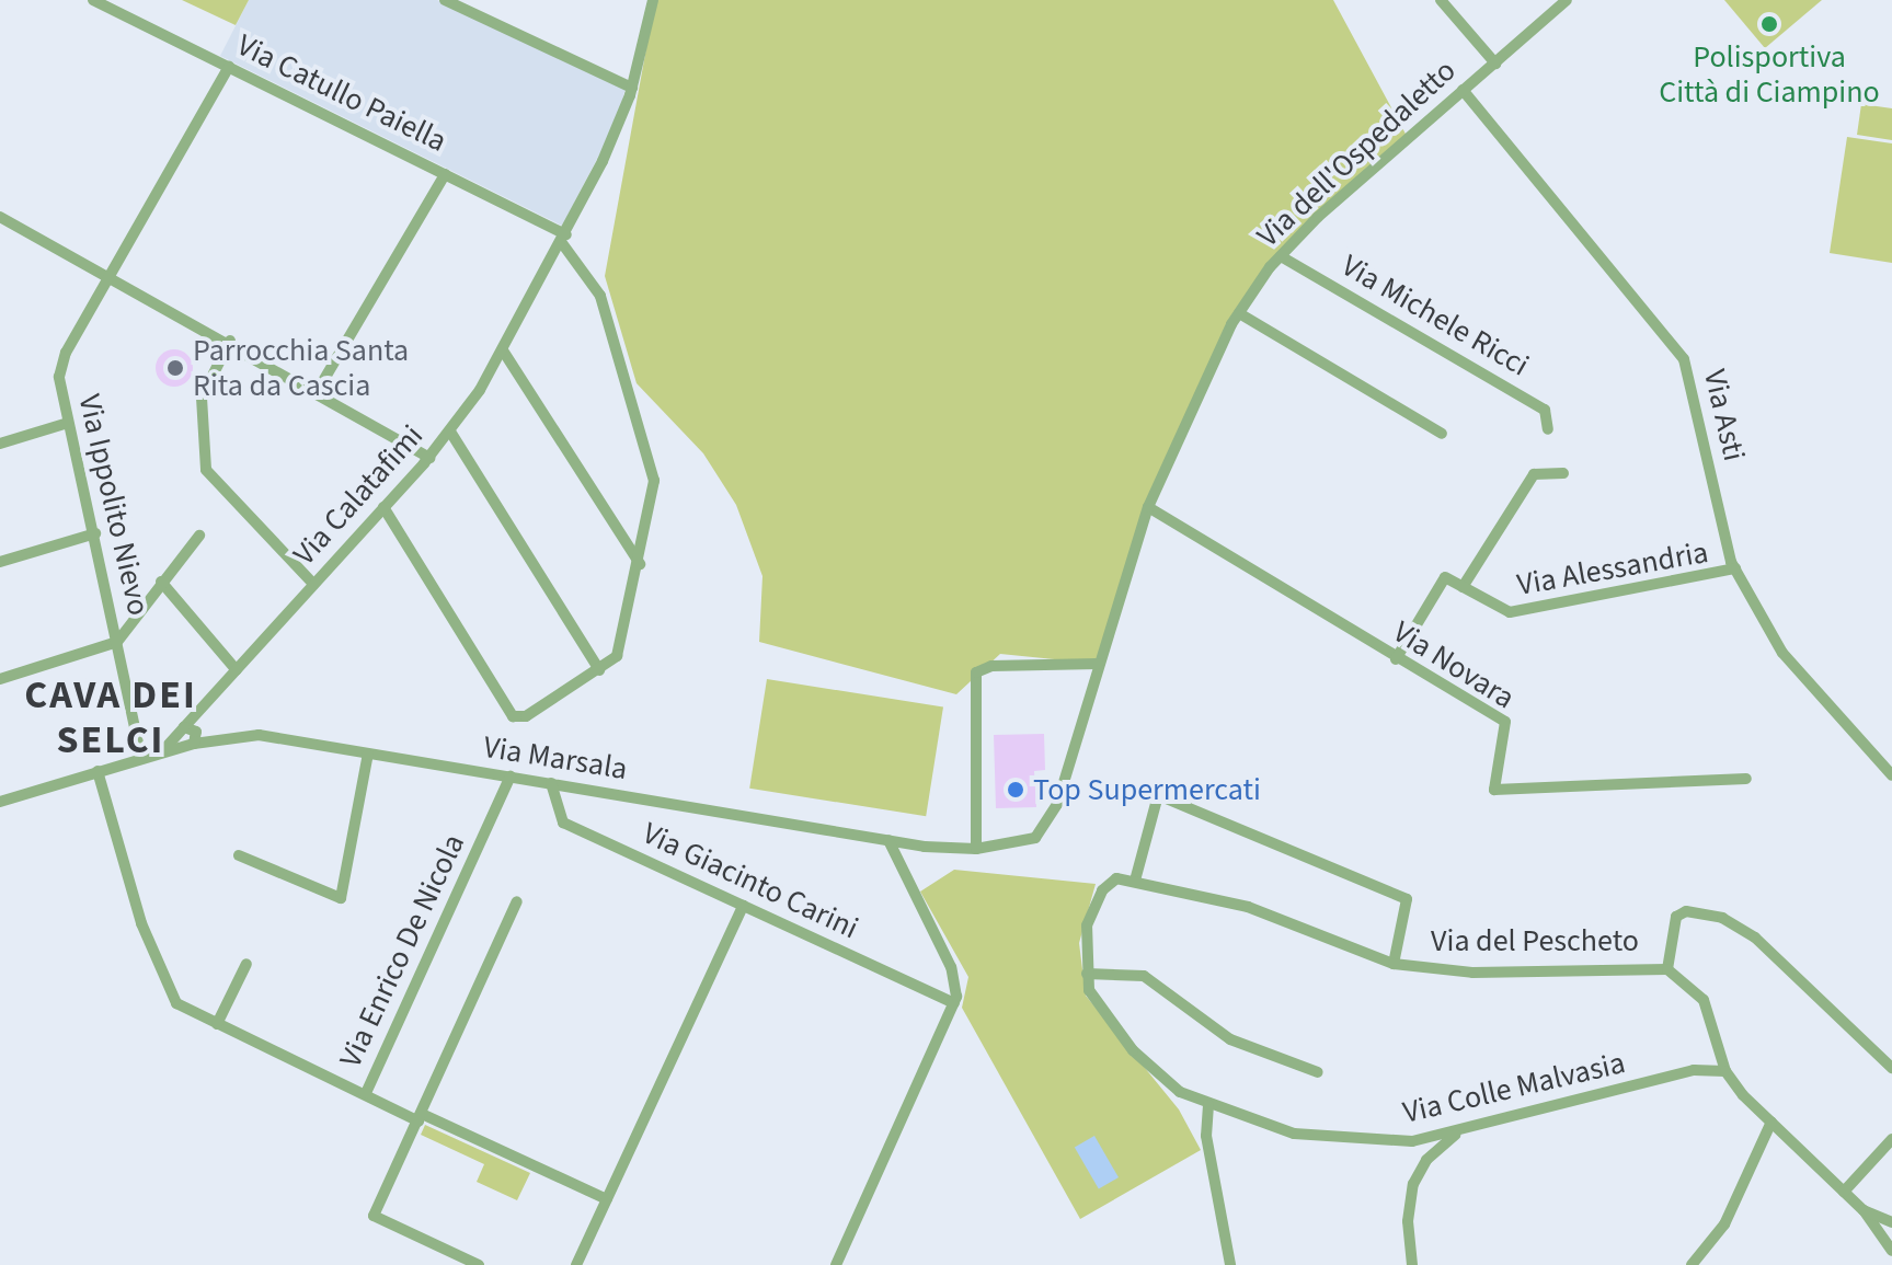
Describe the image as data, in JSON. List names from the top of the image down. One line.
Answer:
{"streets":{"street":["Via Catullo Paiella","Via dell'Ospedaletto","Via Michele Ricci","Via Asti","Via Calatafimi","Via Ippolito Nievo","Via Alessandria","Via Novara","Via Marsala","Via Giacinto Carini","Via del Pescheto","Via Enrico De Nicola","Via Colle Malvasia"]},"crossings":[["Via Catullo Paiella","Via Calatafimi"],["Via Catullo Paiella","Via Ippolito Nievo"],["Via dell'Ospedaletto","Via Michele Ricci"],["Via dell'Ospedaletto","Via Asti"],["Via dell'Ospedaletto","Via Novara"],["Via dell'Ospedaletto","Via Marsala"],["Via Asti","Via Alessandria"],["Via Calatafimi","Via Marsala"],["Via Marsala","Via Giacinto Carini"],["Via Marsala","Via Enrico De Nicola"],["Via del Pescheto","Via Colle Malvasia"]],"districts":["CAVA DEI SELCI"],"places":["Polisportiva Città di Ciampino","Parrocchia Santa Rita da Cascia","Top Supermercati"]}
